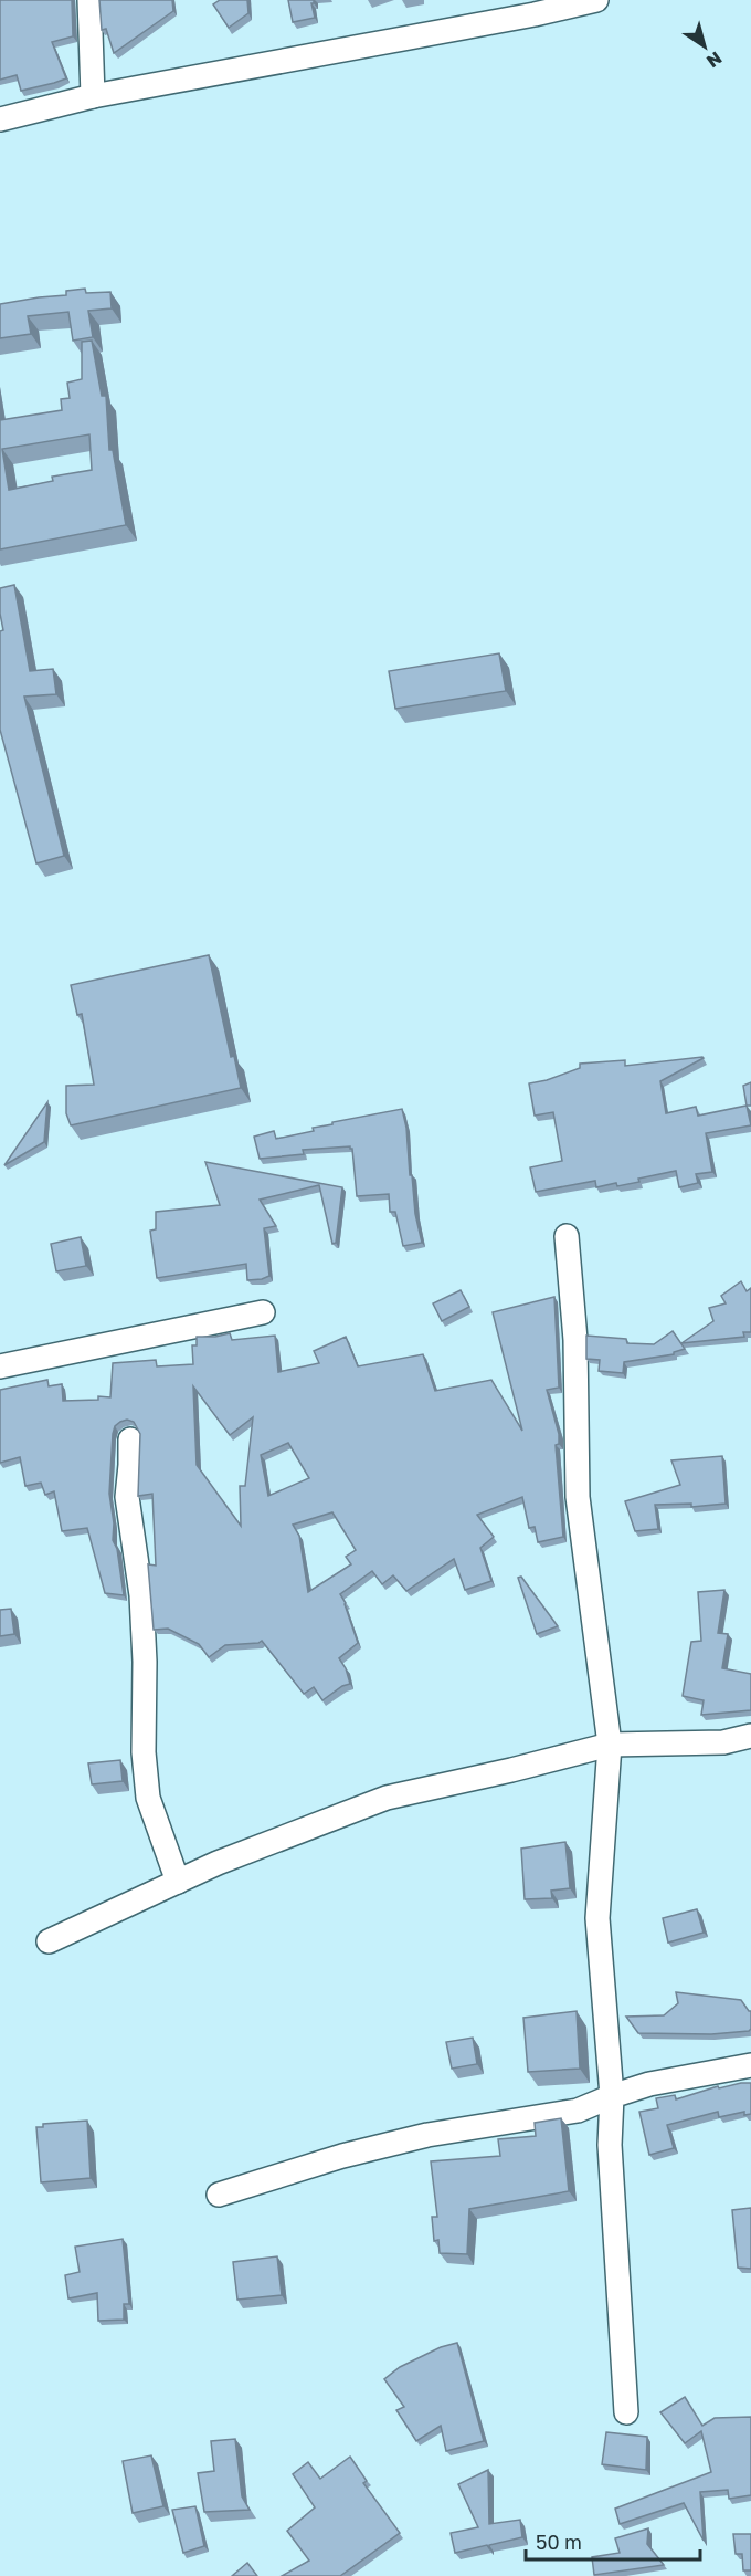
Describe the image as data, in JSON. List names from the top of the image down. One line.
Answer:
{"scale_bar":"50 m","north":"bottom right"}
